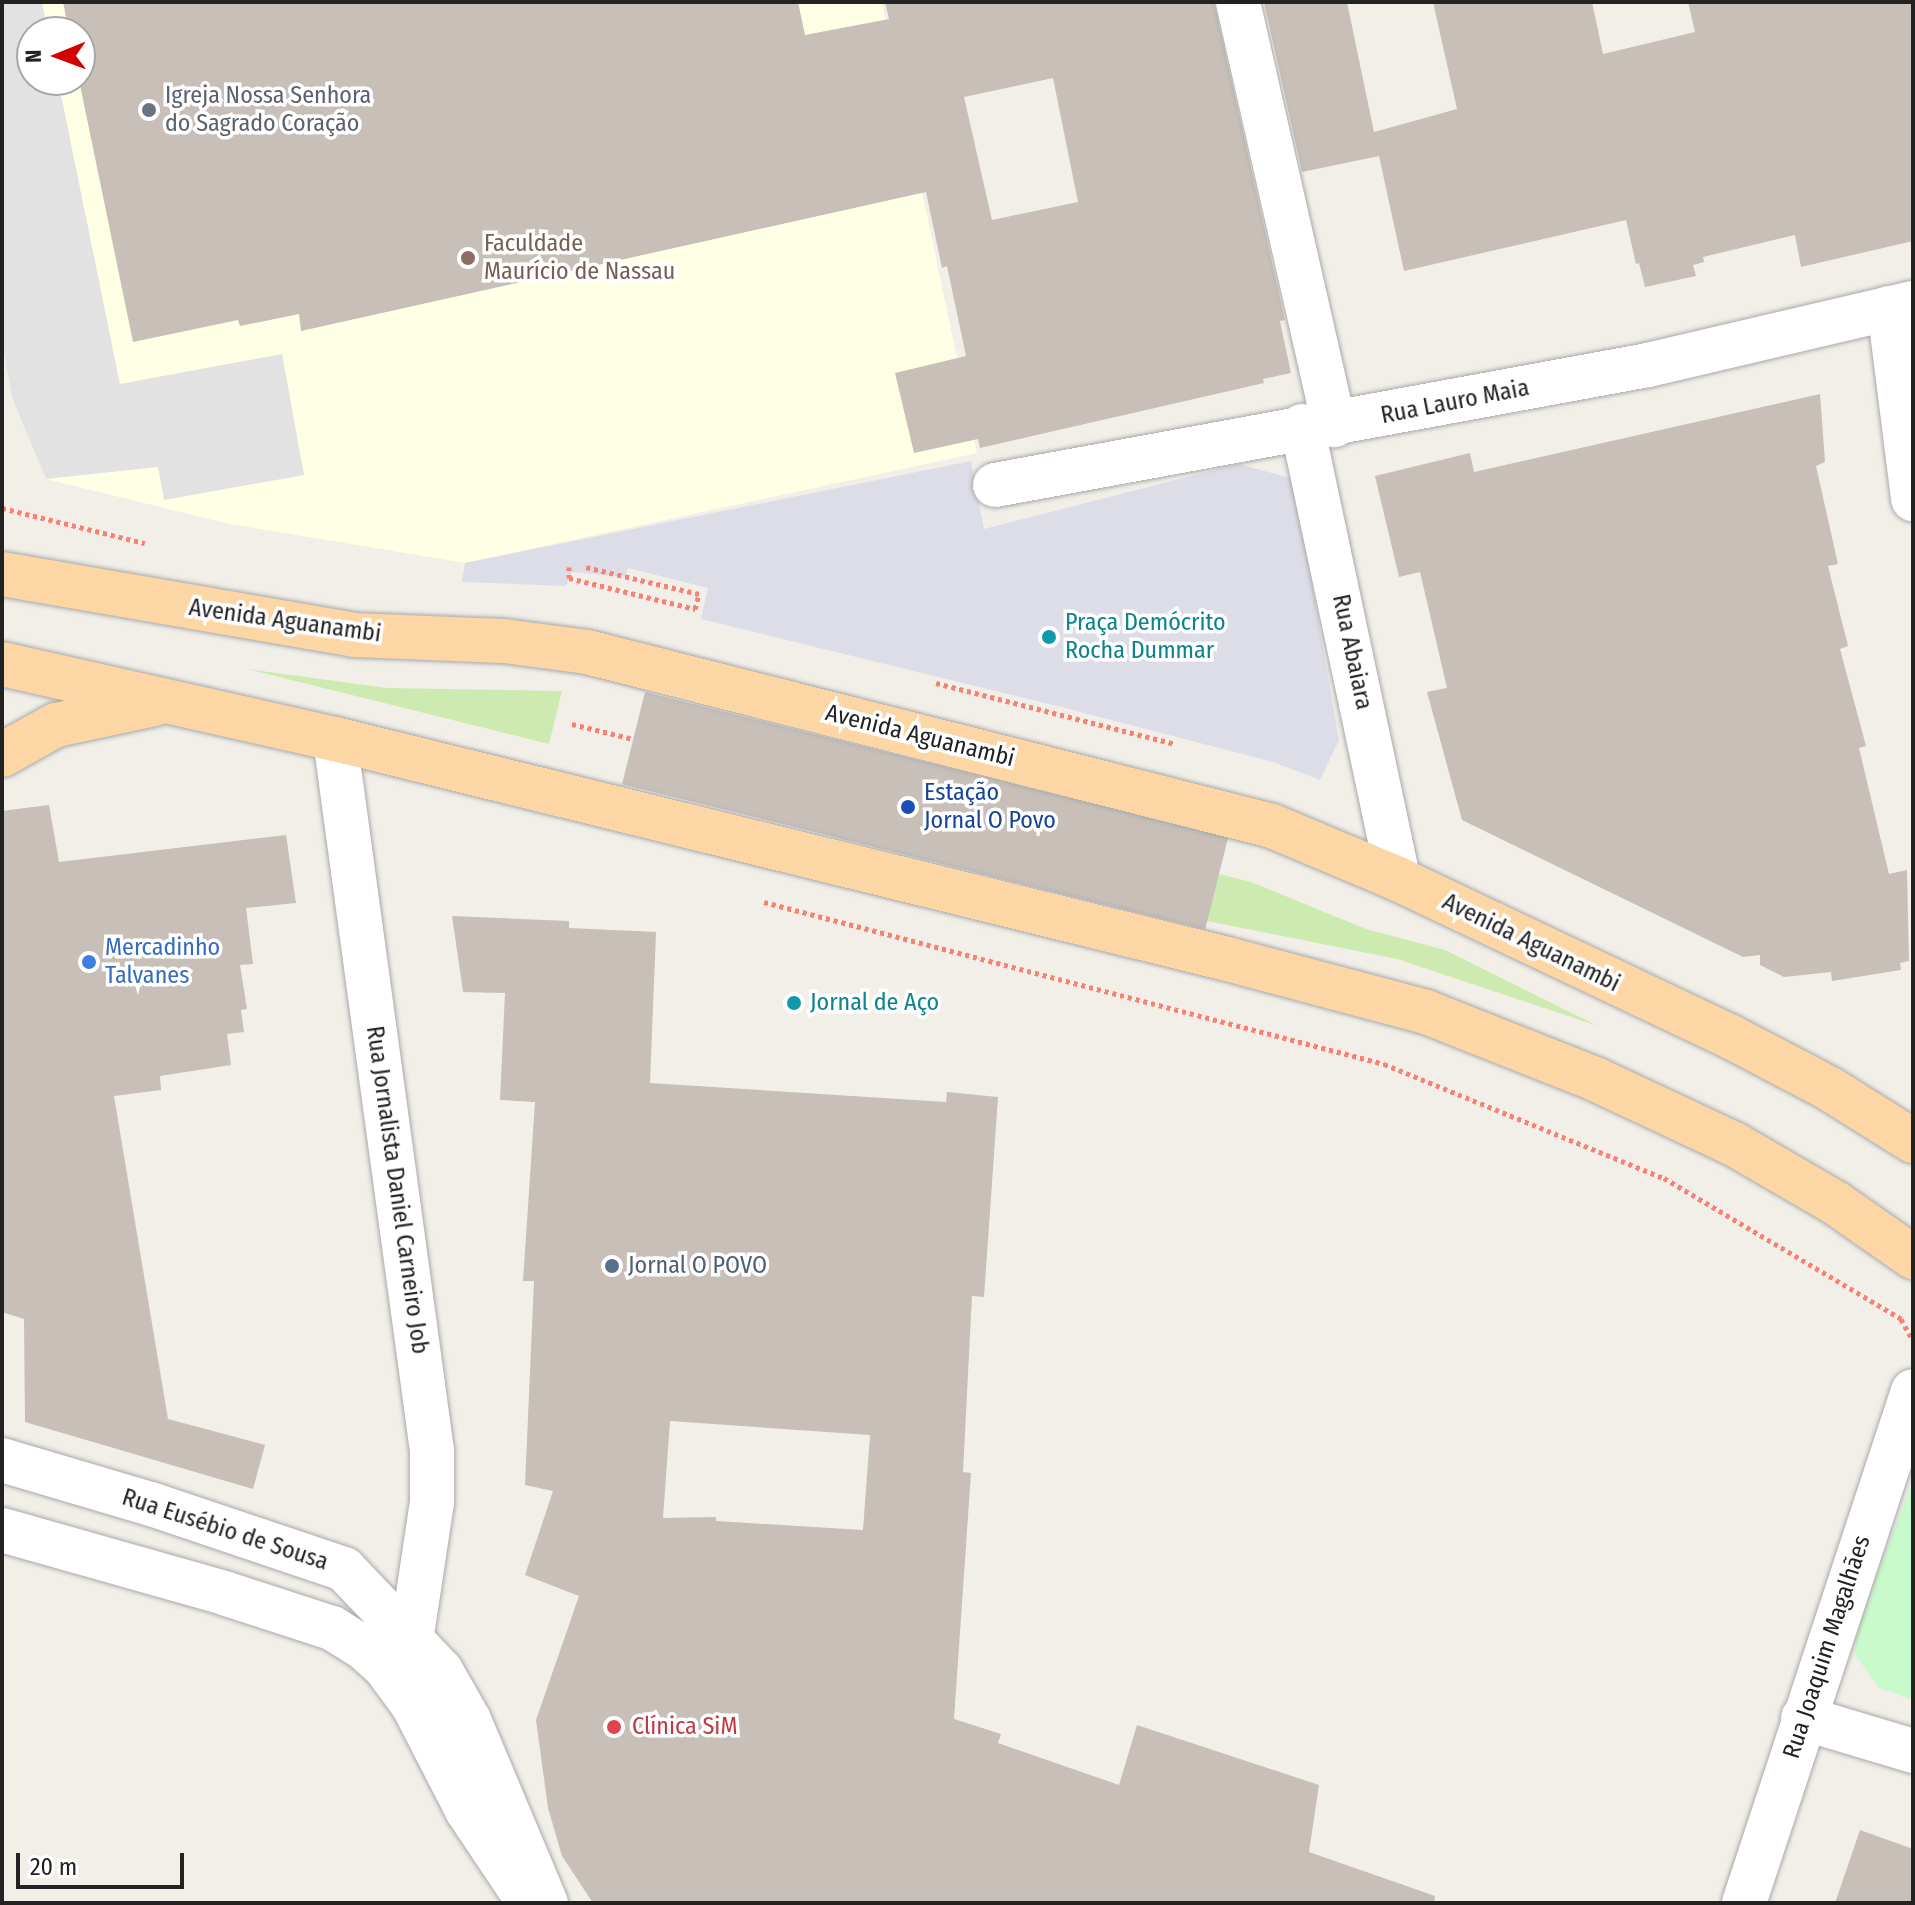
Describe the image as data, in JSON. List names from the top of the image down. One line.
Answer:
{"streets":{"main road":["Avenida Aguanambi"],"street":["Rua Lauro Maia","Rua Abaiara","Rua Jornalista Daniel Carneiro Job","Rua Eusébio de Sousa","Rua Joaquim Magalhães"]},"crossings":[["Rua Lauro Maia","Rua Abaiara"],["Avenida Aguanambi","Rua Abaiara"],["Rua Jornalista Daniel Carneiro Job","Rua Eusébio de Sousa"]],"places":["Igreja Nossa Senhora do Sagrado Coração","Faculdade Maurício de Nassau","Praça Demócrito Rocha Dummar","Estação Jornal O Povo","Mercadinho Talvanes","Jornal de Aço","Jornal O POVO","Clínica SiM"],"scale_bar":"20 m","north":"left"}
